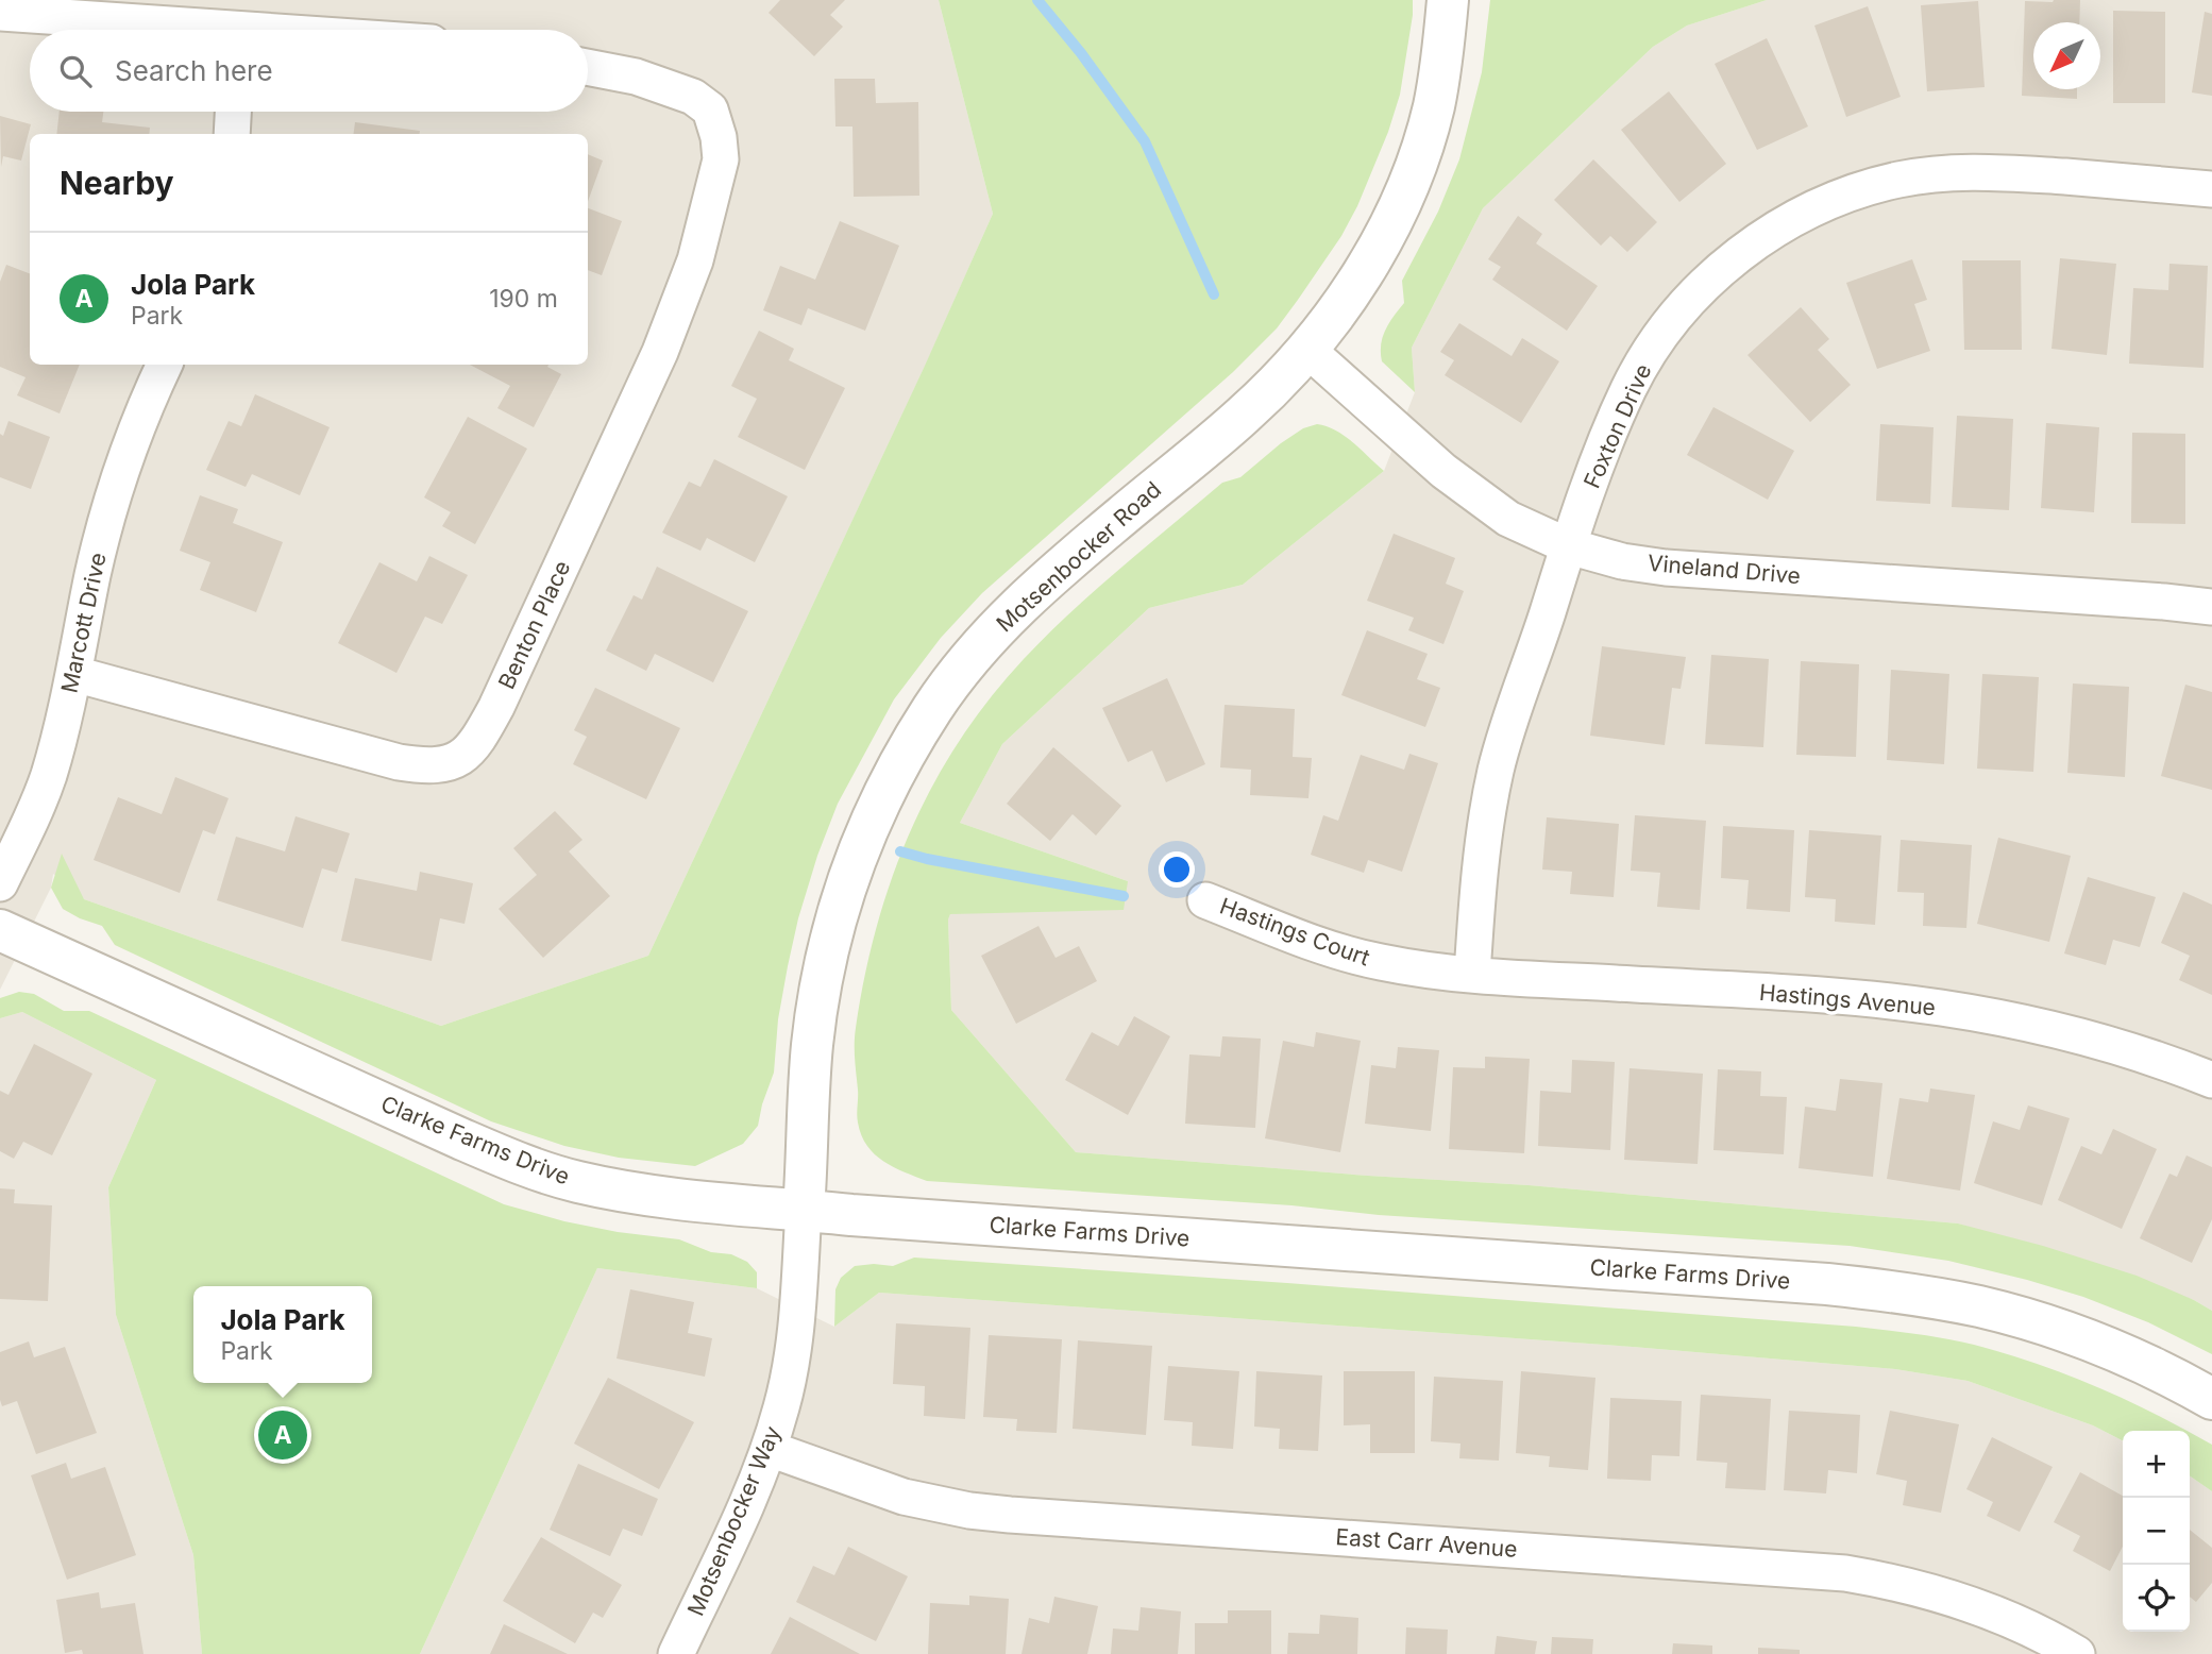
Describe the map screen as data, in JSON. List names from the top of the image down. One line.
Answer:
{"streets":{"street":["Foxton Drive","Motsenbocker Road","Vineland Drive","Marcott Drive","Benton Place","Hastings Court","Hastings Avenue","Clarke Farms Drive","Motsenbocker Way","East Carr Avenue"]},"crossings":[["Foxton Drive","Vineland Drive"],["Foxton Drive","Hastings Court"],["Foxton Drive","Hastings Avenue"],["Motsenbocker Road","Vineland Drive"],["Motsenbocker Road","Clarke Farms Drive"],["Motsenbocker Road","Motsenbocker Way"],["Marcott Drive","Benton Place"],["Hastings Court","Hastings Avenue"],["Clarke Farms Drive","Motsenbocker Way"],["Motsenbocker Way","East Carr Avenue"]],"north":"bottom left","page":{"search":"Search here","heading":"Nearby","list":[{"mark":"A","name":"Jola Park","note":"Park","value":"190 m"}],"popup":["Jola Park","Park"],"pins":"A","map_buttons":["+","−"]}}
